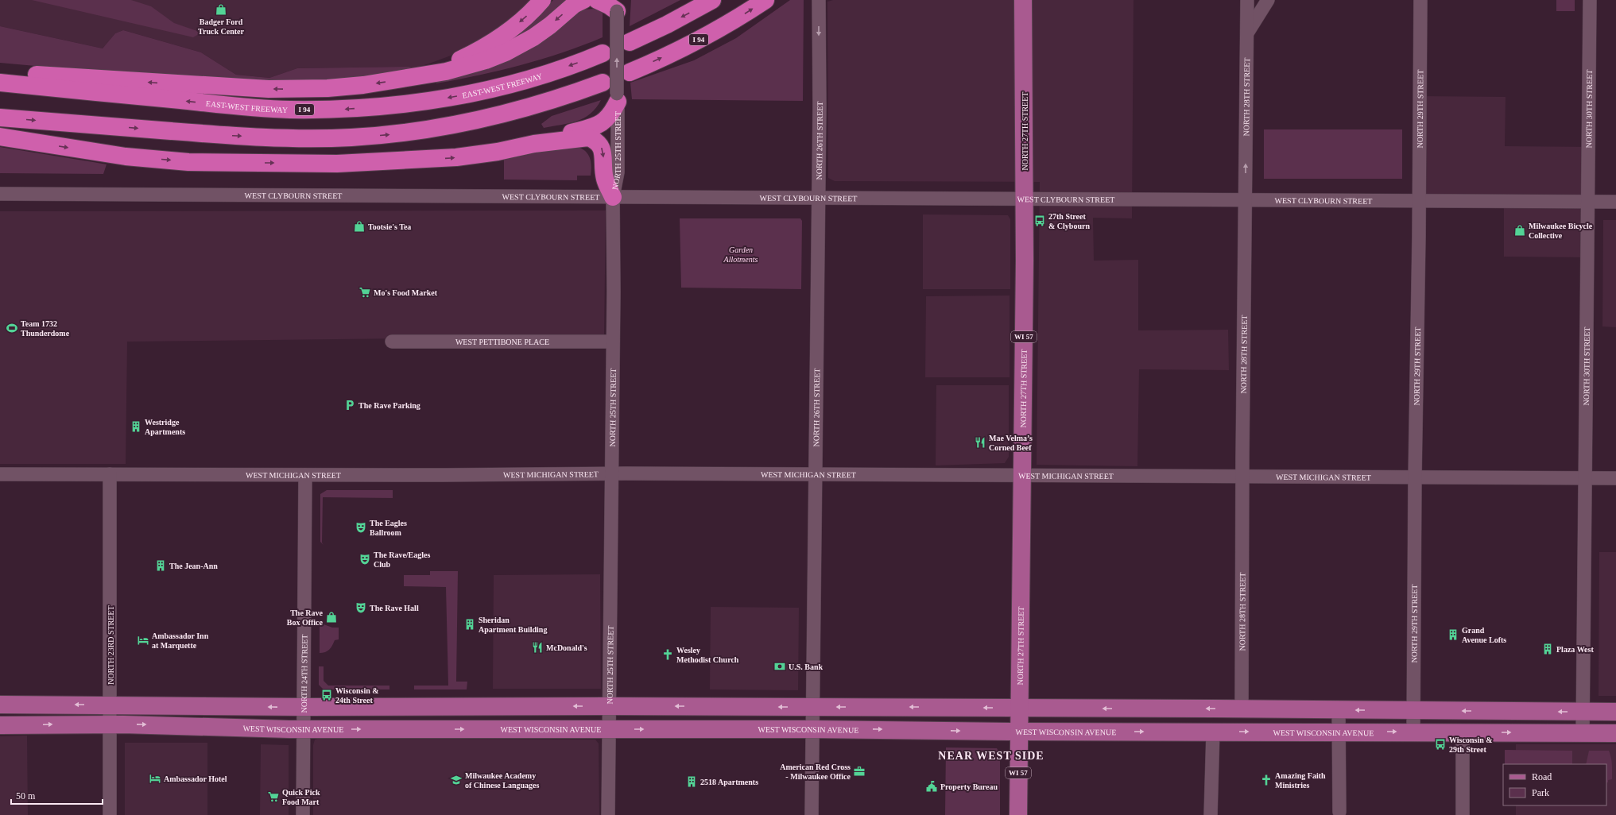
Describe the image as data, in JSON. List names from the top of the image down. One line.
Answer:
{"streets":{"highway":["I 94","EAST-WEST FREEWAY"],"main road":["NORTH 27TH STREET","WI 57","WEST WISCONSIN AVENUE"],"street":["NORTH 28TH STREET","NORTH 29TH STREET","NORTH 30TH STREET","NORTH 26TH STREET","NORTH 25TH STREET","WEST CLYBOURN STREET","WEST PETTIBONE PLACE","WEST MICHIGAN STREET","NORTH 23RD STREET","NORTH 24TH STREET"]},"crossings":[["NORTH 28TH STREET","WEST CLYBOURN STREET"],["NORTH 28TH STREET","WEST MICHIGAN STREET"],["NORTH 29TH STREET","WEST CLYBOURN STREET"],["NORTH 29TH STREET","WEST MICHIGAN STREET"],["NORTH 29TH STREET","WEST WISCONSIN AVENUE"],["NORTH 30TH STREET","WEST CLYBOURN STREET"],["NORTH 30TH STREET","WEST MICHIGAN STREET"],["NORTH 30TH STREET","WEST WISCONSIN AVENUE"],["NORTH 27TH STREET","WEST CLYBOURN STREET"],["NORTH 27TH STREET","WEST MICHIGAN STREET"],["NORTH 27TH STREET","WEST WISCONSIN AVENUE"],["NORTH 26TH STREET","WEST CLYBOURN STREET"],["NORTH 26TH STREET","WEST MICHIGAN STREET"],["NORTH 26TH STREET","WEST WISCONSIN AVENUE"],["NORTH 25TH STREET","WEST CLYBOURN STREET"],["NORTH 25TH STREET","WEST PETTIBONE PLACE"],["NORTH 25TH STREET","WEST MICHIGAN STREET"],["NORTH 25TH STREET","WEST WISCONSIN AVENUE"],["WEST MICHIGAN STREET","NORTH 23RD STREET"],["WEST MICHIGAN STREET","NORTH 24TH STREET"],["NORTH 23RD STREET","WEST WISCONSIN AVENUE"],["NORTH 24TH STREET","WEST WISCONSIN AVENUE"]],"districts":["NEAR WEST SIDE"],"parks":["Garden Allotments"],"places":{"shop":["Badger Ford Truck Center","Tootsie's Tea","Milwaukee Bicycle Collective","The Rave Box Office"],"bus stop":["27th Street & Clybourn","Wisconsin & 24th Street","Wisconsin & 29th Street"],"supermarket":["Mo's Food Market","Quick Pick Food Mart"],"sports":["Team 1732 Thunderdome"],"parking":["The Rave Parking"],"building":["Westridge Apartments","The Jean-Ann","Sheridan Apartment Building","Grand Avenue Lofts","Plaza West","2518 Apartments"],"restaurant":["Mae Velma’s Corned Beef","McDonald's"],"theatre":["The Eagles Ballroom","The Rave/Eagles Club","The Rave Hall"],"hotel":["Ambassador Inn at Marquette","Ambassador Hotel"],"church":["Wesley Methodist Church","Amazing Faith Ministries"],"bank":["U.S. Bank"],"office":["American Red Cross - Milwaukee Office"],"school or university":["Milwaukee Academy of Chinese Languages"],"public building":["Property Bureau"]},"legend":["Road","Park"],"scale_bar":"50 m"}
